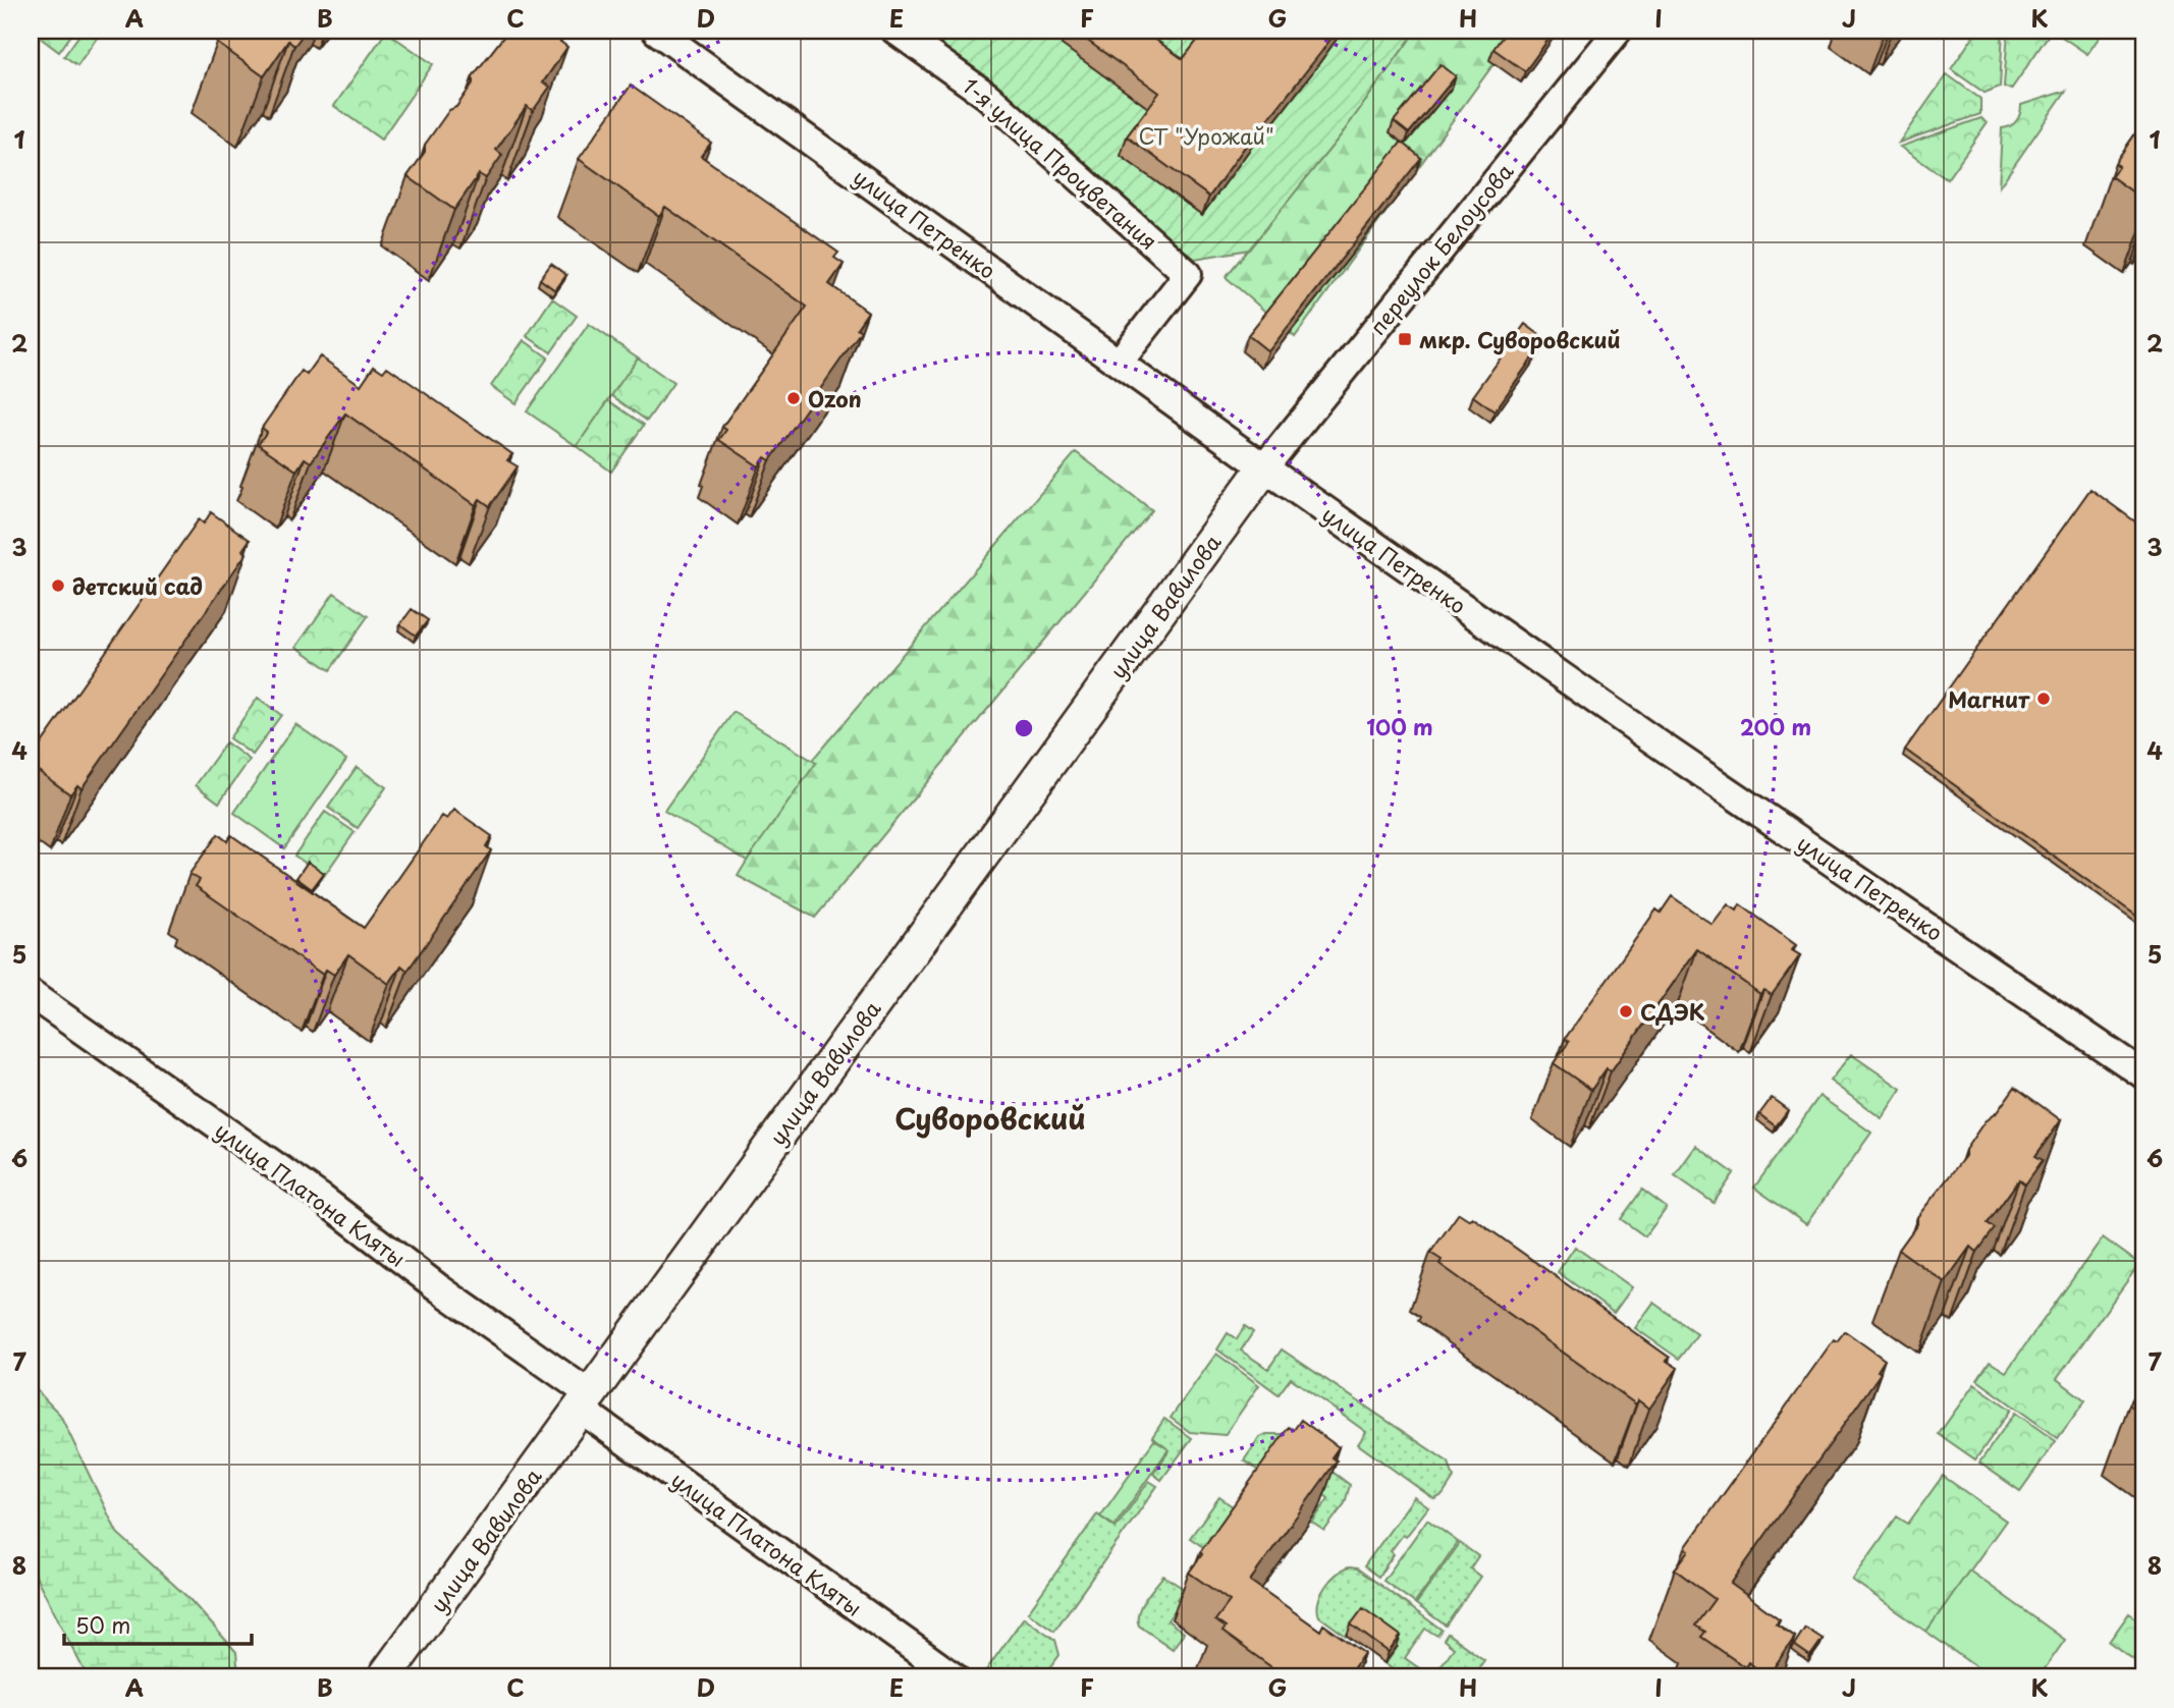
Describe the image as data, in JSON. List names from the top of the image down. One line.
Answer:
{"streets":{"street":["1-я улица Процветания","улица Петренко","переулок Белоусова","улица Вавилова","улица Платона Кляты"]},"crossings":[["1-я улица Процветания","улица Петренко"],["улица Петренко","переулок Белоусова"],["улица Петренко","улица Вавилова"],["переулок Белоусова","улица Вавилова"],["улица Вавилова","улица Платона Кляты"]],"districts":["Суворовский"],"parks":["СТ \"Урожай\""],"places":{"transit":["мкр. Суворовский"],"other":["Ozon","детский сад","Магнит","СДЭК"]},"scale_bar":"50 m","grid":{"columns":["A","B","C","D","E","F","G","H","I","J","K"],"rows":["1","2","3","4","5","6","7","8"]},"rings":["100 m","200 m"]}
